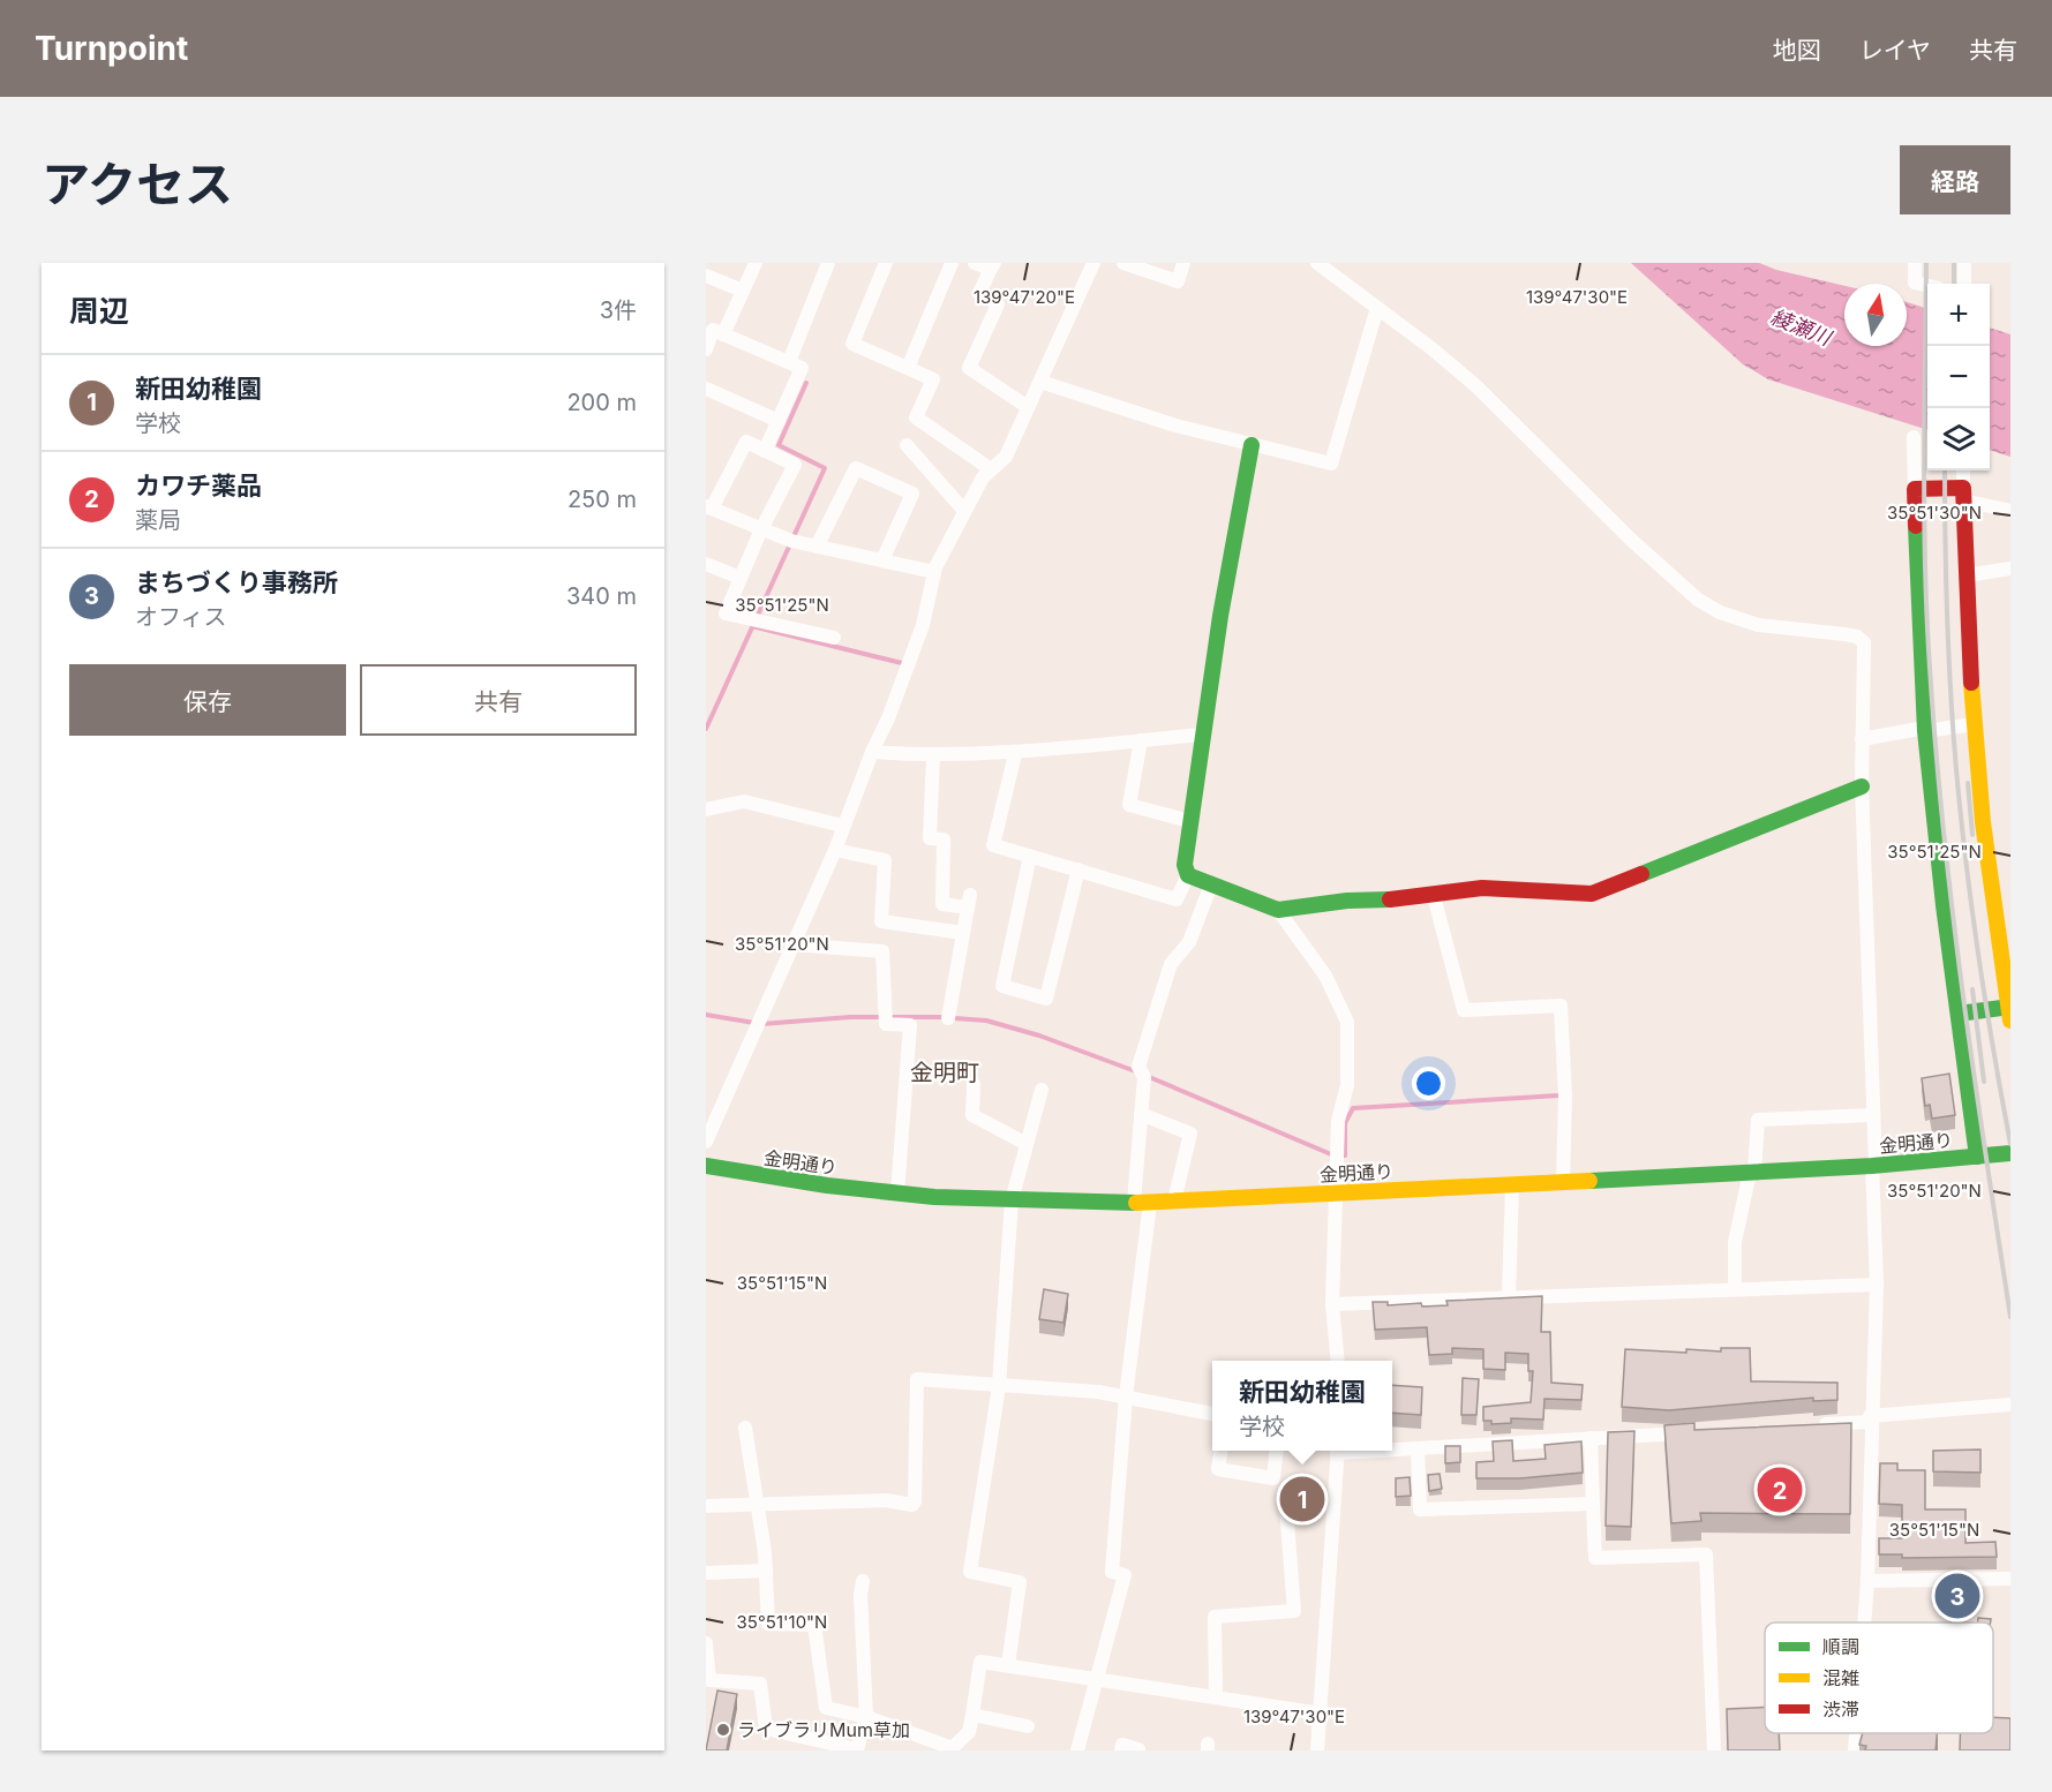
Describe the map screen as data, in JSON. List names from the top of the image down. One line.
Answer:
{"streets":{"street":["金明通り"]},"districts":["金明町"],"water":["綾瀬川"],"places":["ライブラリMum草加"],"legend":["順調","混雑","渋滞"],"north":"top","page":{"header":"Turnpoint","nav":["地図","レイヤ","共有"],"title":"アクセス","buttons":["経路",["保存","共有"]],"heading":["周辺","3件"],"map_buttons":["+","−"],"list":[{"mark":"1","name":"新田幼稚園","note":"学校","value":"200 m"},{"mark":"2","name":"カワチ薬品","note":"薬局","value":"250 m"},{"mark":"3","name":"まちづくり事務所","note":"オフィス","value":"340 m"}],"popup":["新田幼稚園","学校"],"pins":["2","1","3"]},"coordinates":["139°47'20\"E","139°47'30\"E","35°51'30\"N","35°51'25\"N","35°51'20\"N","35°51'15\"N","35°51'10\"N"]}
